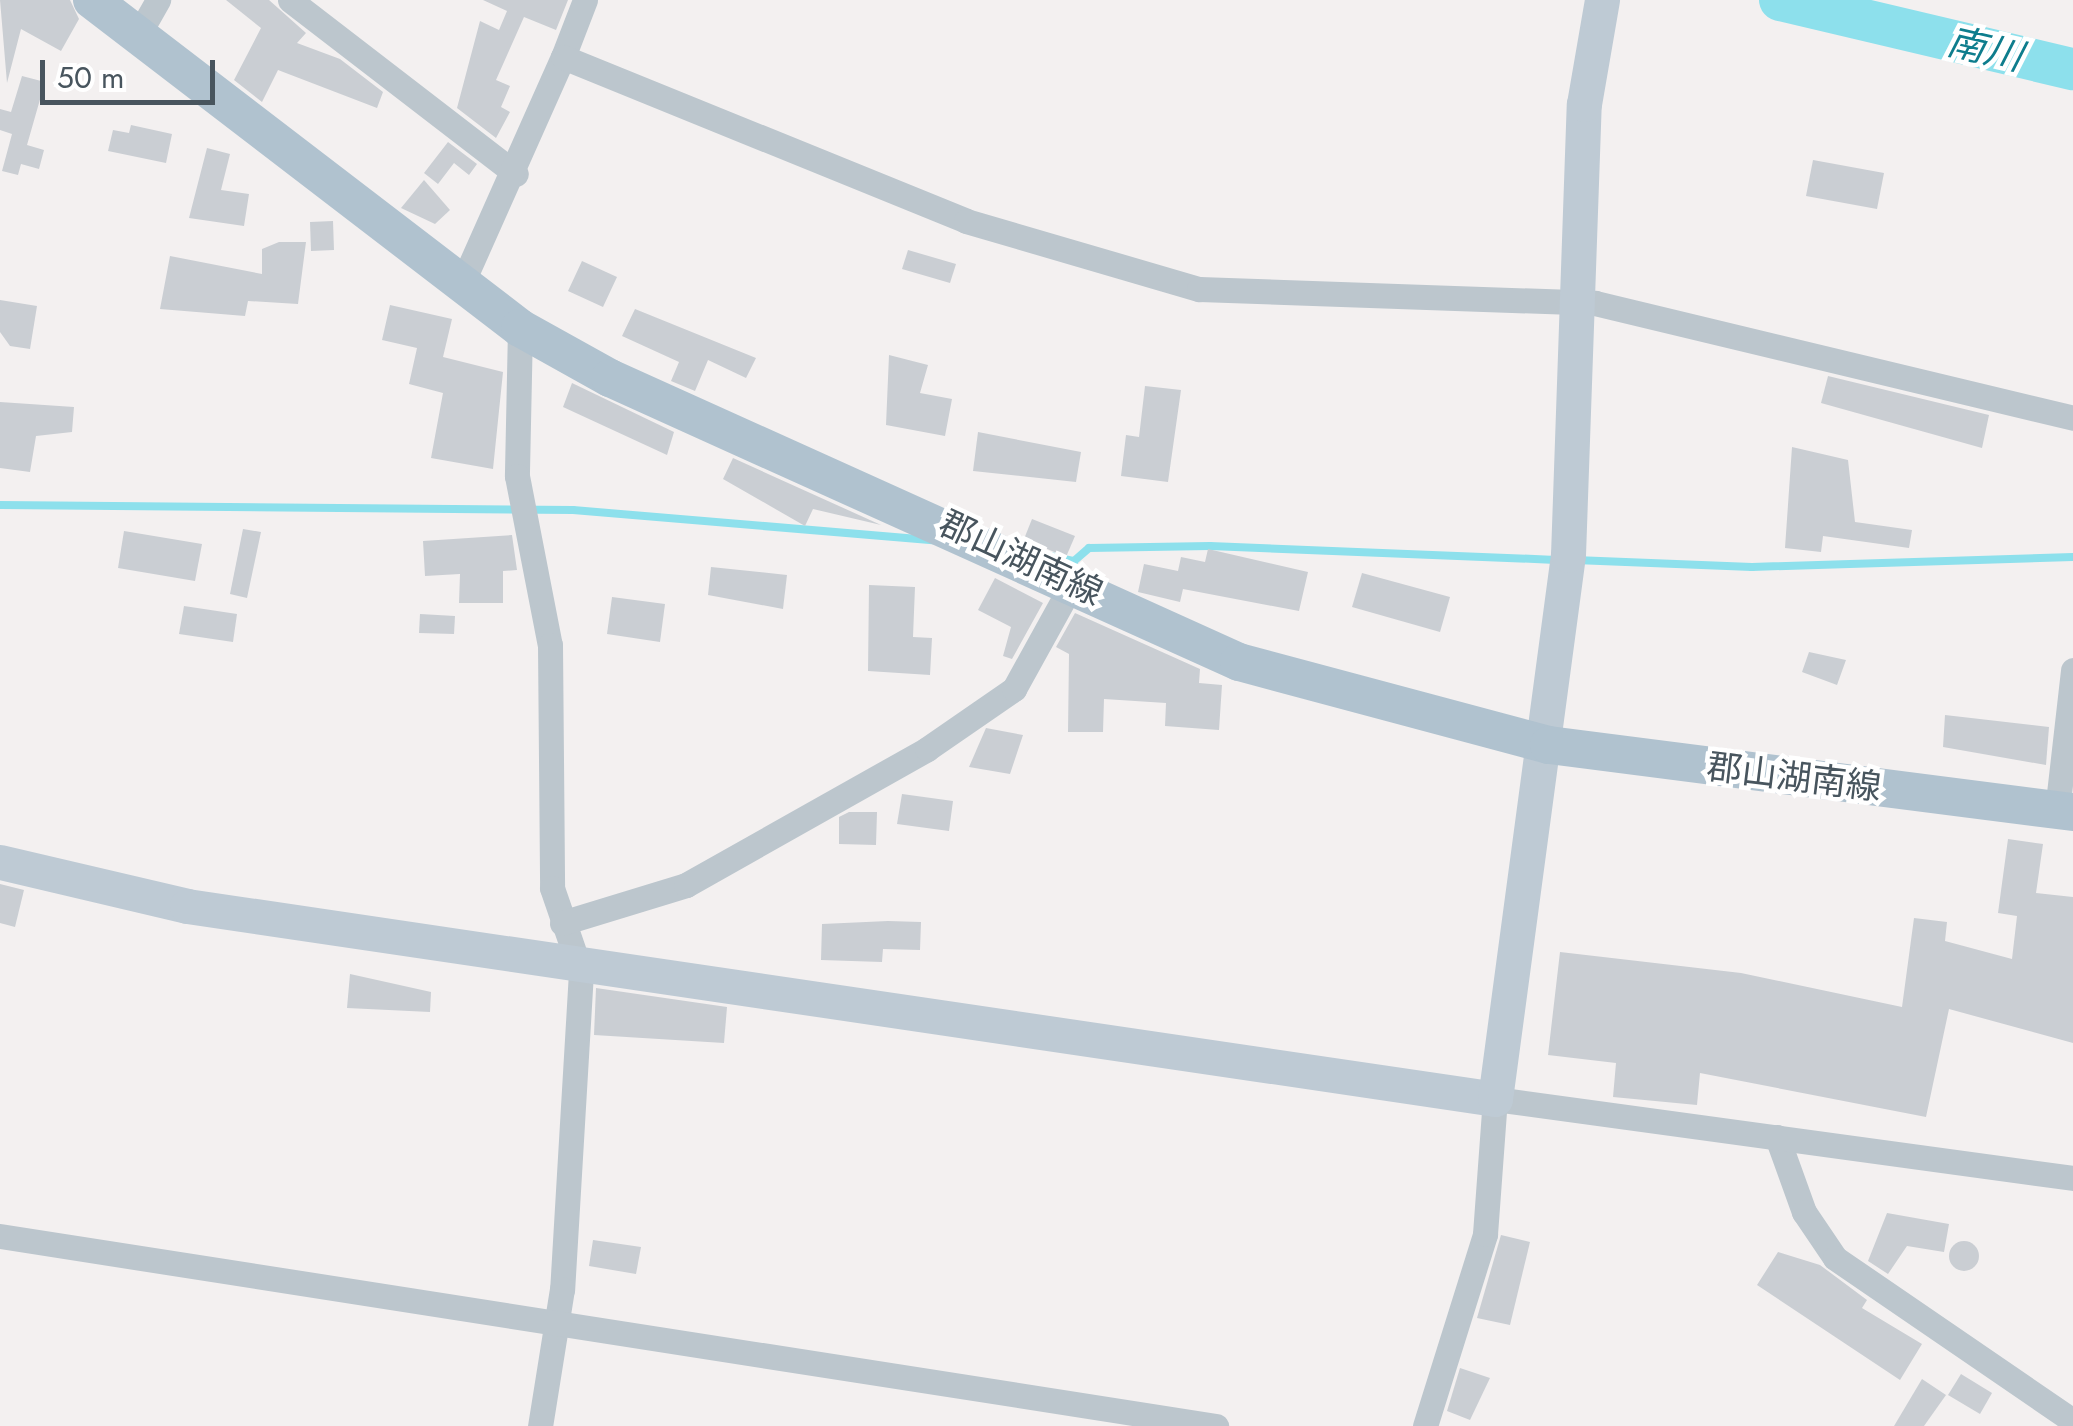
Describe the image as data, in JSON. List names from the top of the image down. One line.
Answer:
{"streets":{"main road":["郡山湖南線"]},"water":["南川"],"scale_bar":"50 m"}
